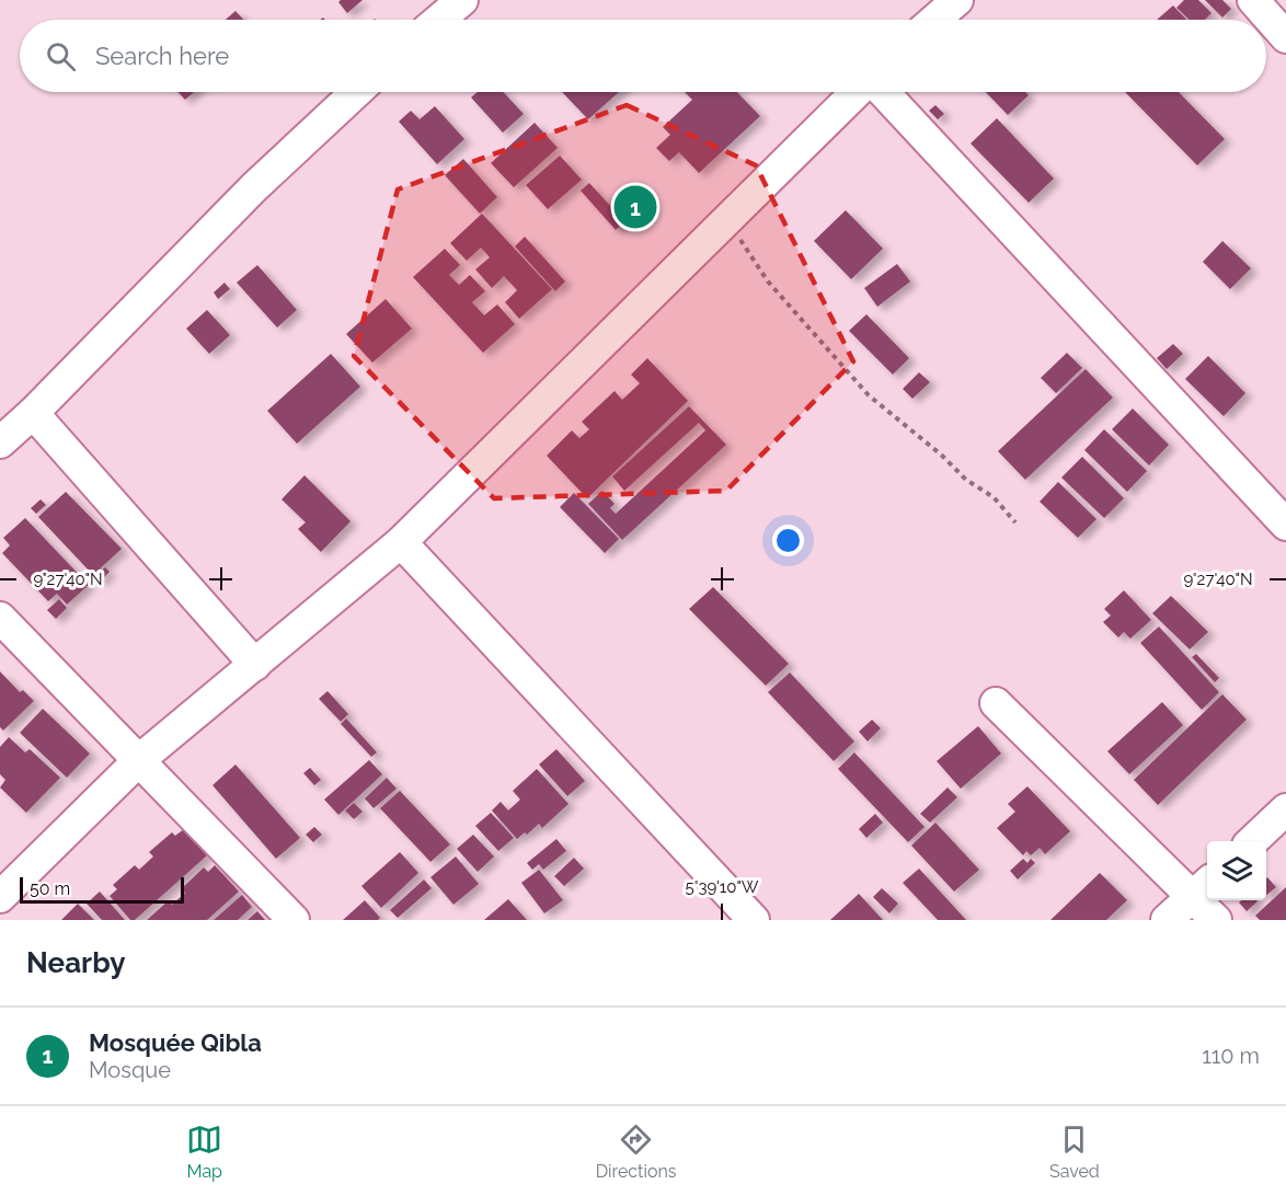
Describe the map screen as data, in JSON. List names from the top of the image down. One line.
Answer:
{"scale_bar":"50 m","page":{"search":"Search here","pins":"1","scale":"50 m","heading":"Nearby","list":[{"mark":"1","name":"Mosquée Qibla","note":"Mosque","value":"110 m"}],"nav":["Map","Directions","Saved"]},"coordinates":["9°27'40\"N","5°39'10\"W"]}
